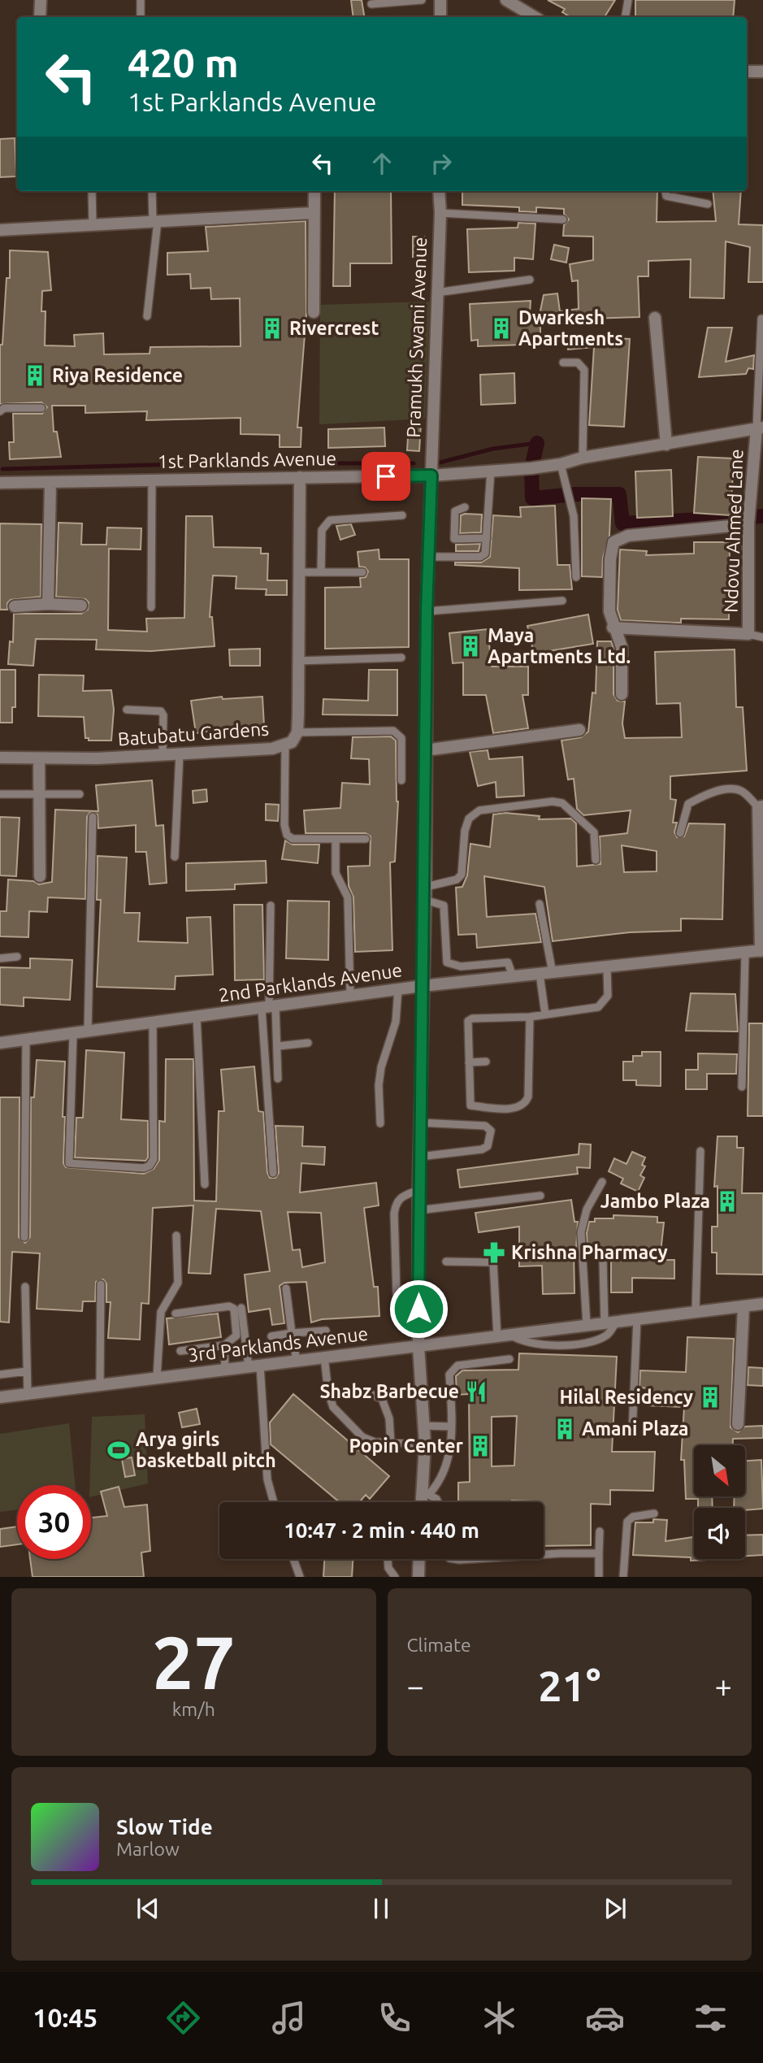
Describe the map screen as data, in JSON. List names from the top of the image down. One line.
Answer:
{"streets":{"street":["Pramukh Swami Avenue","1st Parklands Avenue","Ndovu Ahmed Lane","Batubatu Gardens","2nd Parklands Avenue","3rd Parklands Avenue"]},"crossings":[["Pramukh Swami Avenue","1st Parklands Avenue"],["Pramukh Swami Avenue","2nd Parklands Avenue"],["Pramukh Swami Avenue","3rd Parklands Avenue"],["1st Parklands Avenue","Ndovu Ahmed Lane"]],"places":{"building":["Rivercrest","Dwarkesh Apartments","Riya Residence","Maya Apartments Ltd.","Jambo Plaza","Hilal Residency","Amani Plaza","Popin Center"],"pharmacy":["Krishna Pharmacy"],"restaurant":["Shabz Barbecue"],"sports":["Arya girls basketball pitch"]},"north":"bottom right","page":{"turn":["420 m","1st Parklands Avenue"],"limit":"30","trip":"10:47 · 2 min · 440 m","tile":[["27","km/h"],"Climate"],"heat":["−","21°","+"],"song":["Slow Tide","Marlow"],"tabs":"10:45"}}
